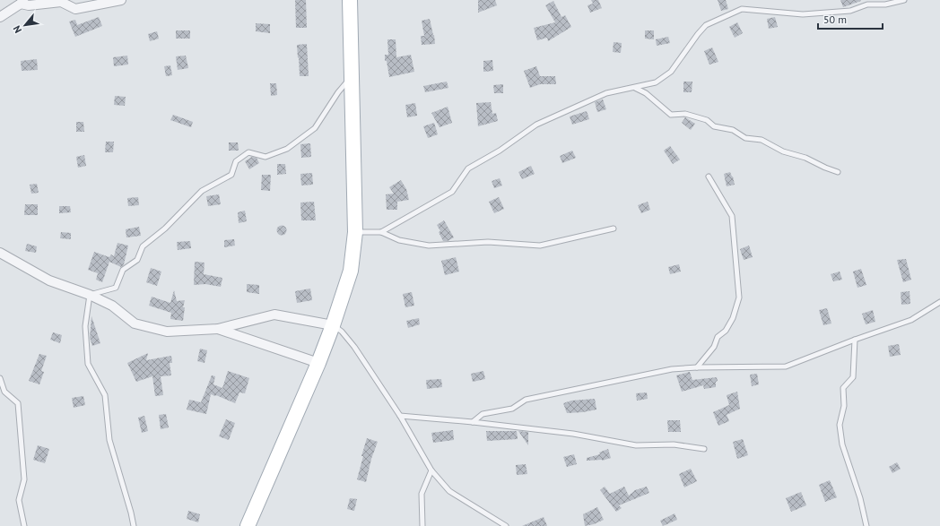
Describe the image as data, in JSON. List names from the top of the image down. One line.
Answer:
{"scale_bar":"50 m","north":"bottom left"}
